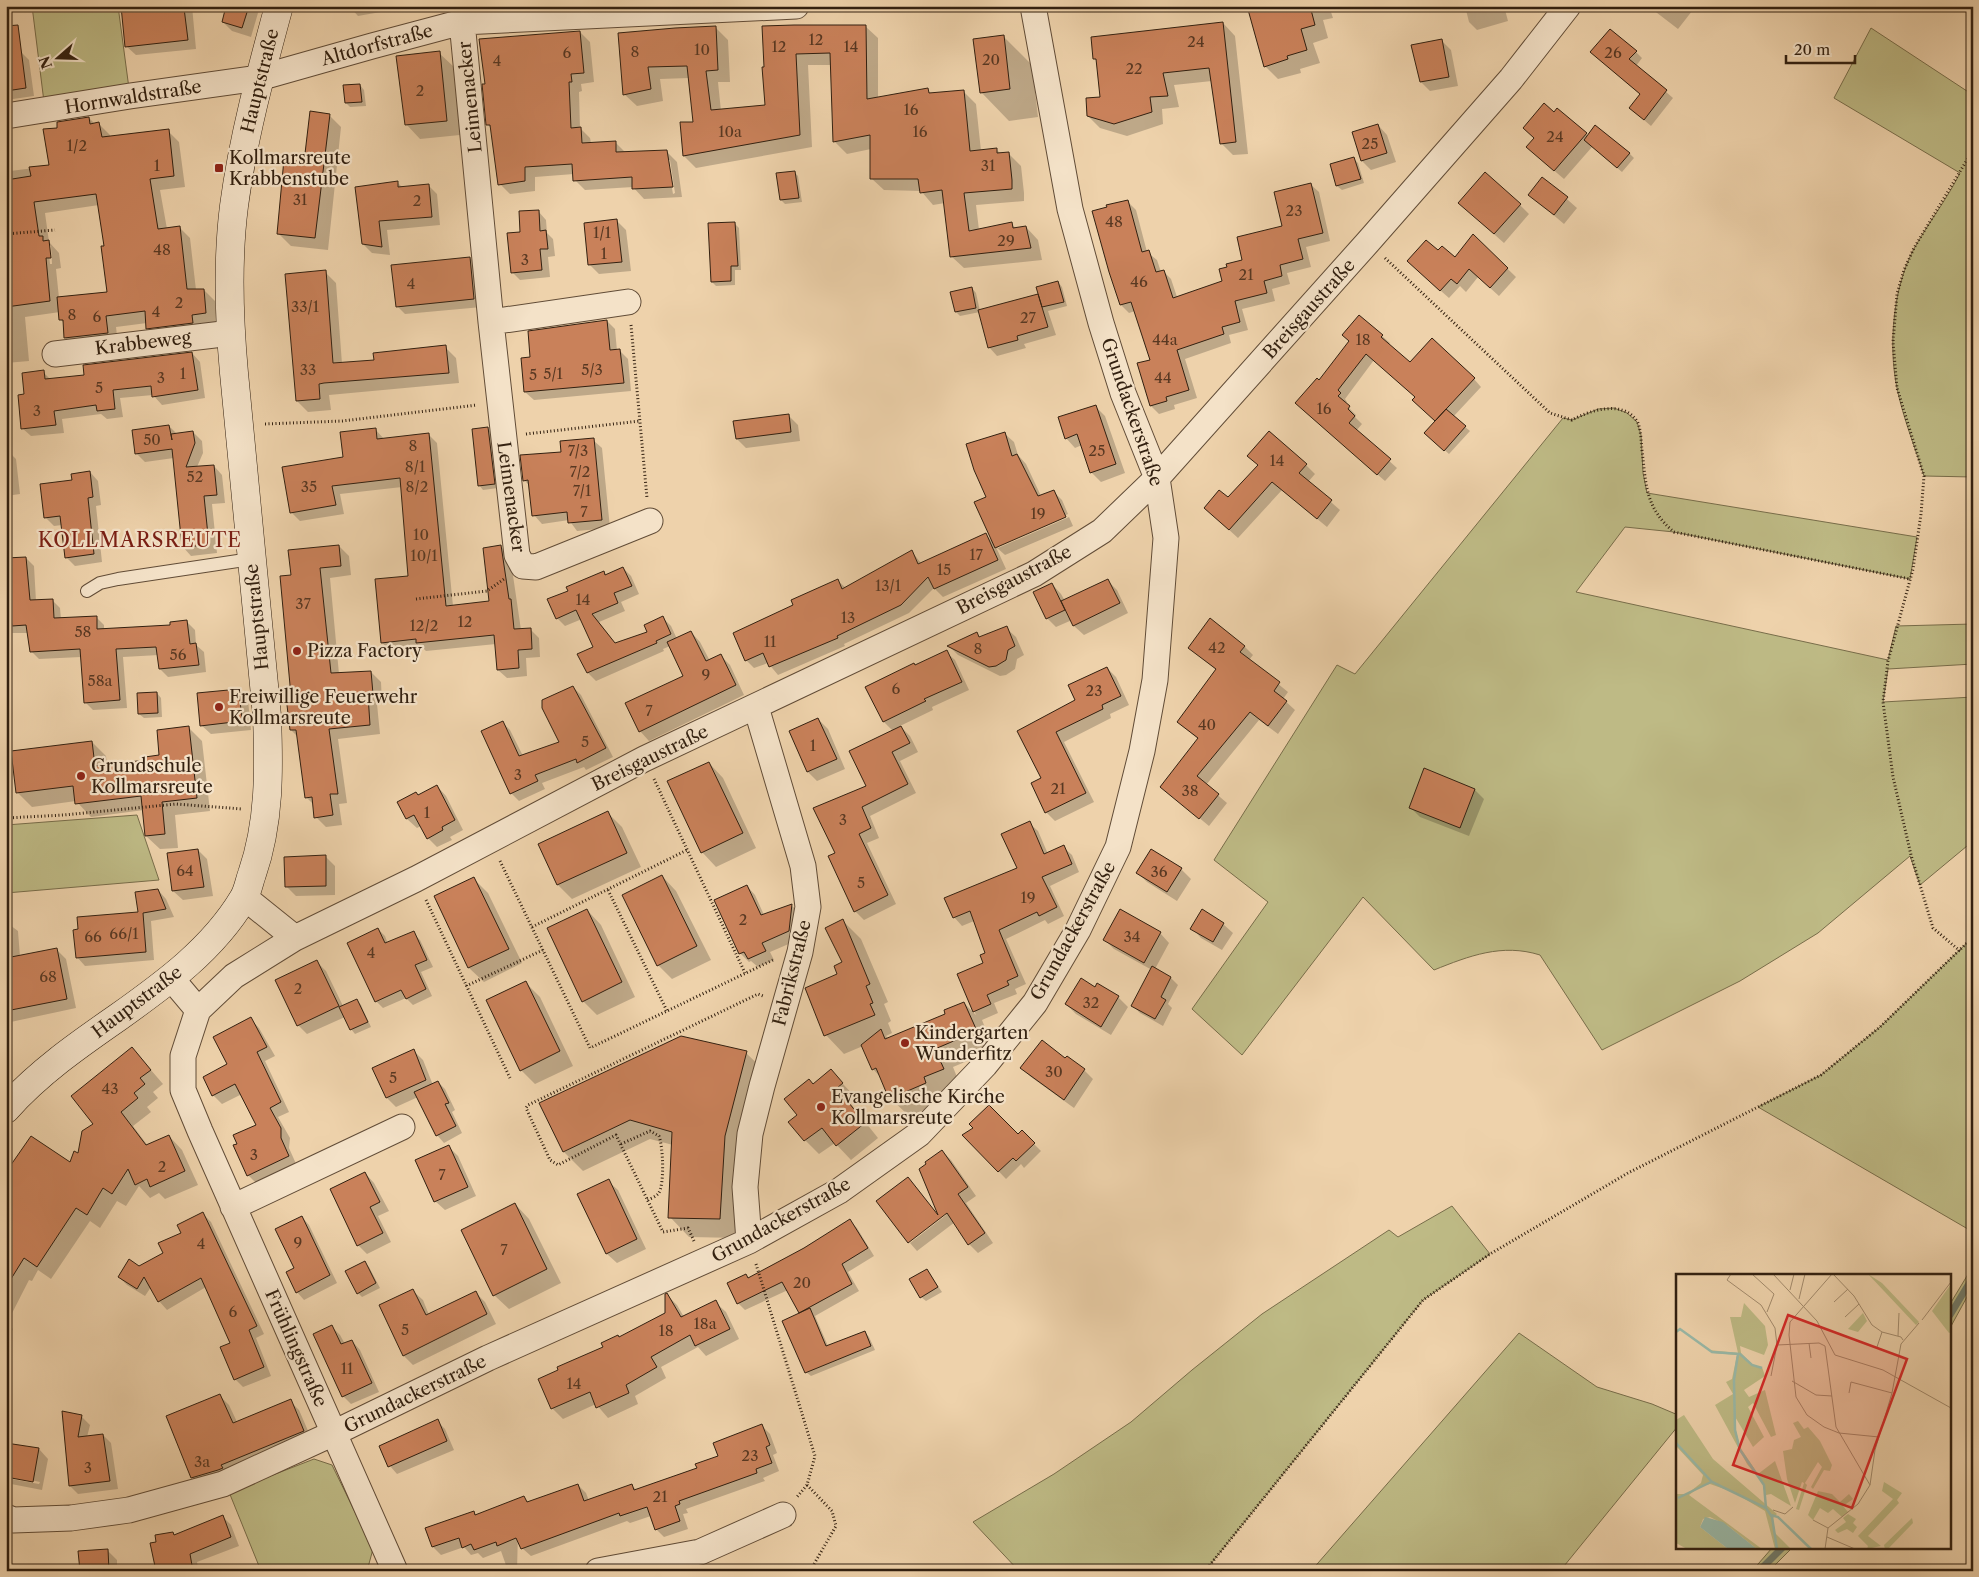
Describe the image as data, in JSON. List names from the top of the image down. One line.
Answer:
{"streets":{"main road":["Hauptstraße"],"street":["Altdorfstraße","Hornwaldstraße","Leimenacker","Breisgaustraße","Krabbeweg","Grundackerstraße","Fabrikstraße","Frühlingstraße"]},"crossings":[["Altdorfstraße","Hauptstraße"],["Altdorfstraße","Hornwaldstraße"],["Altdorfstraße","Leimenacker"],["Hauptstraße","Hornwaldstraße"],["Hauptstraße","Krabbeweg"],["Breisgaustraße","Grundackerstraße"],["Breisgaustraße","Fabrikstraße"],["Breisgaustraße","Frühlingstraße"],["Grundackerstraße","Fabrikstraße"],["Grundackerstraße","Frühlingstraße"]],"districts":["KOLLMARSREUTE"],"places":{"transit":["Kollmarsreute Krabbenstube"],"other":["Pizza Factory","Freiwillige Feuerwehr Kollmarsreute","Grundschule Kollmarsreute","Kindergarten Wunderfitz","Evangelische Kirche Kollmarsreute"]},"house_numbers":["12","24","12","14","10","8","6","26","20","4","22","2","16","10a","16","24","25","1/2","1","31","31","2","23","48","1/1","29","48","1","3","21","46","4","2","33/1","4","8","6","27","44a","18","33","5/3","1","5/1","5","3","44","5","16","3","50","8","7/3","25","14","8/1","7/2","52","35","8/2","7/1","7","19","10","17","10/1","15","13/1","14","37","13","12","12/2","58","11","42","8","56","9","58a","6","23","7","40","5","1","3","21","38","1","3","64","36","5","19","2","66/1","66","34","4","68","2","32","30","5","43","3","2","7","9","4","7","20","6","18a","5","18","11","14","23","3a","3","21"],"scale_bar":"20 m","north":"left"}
